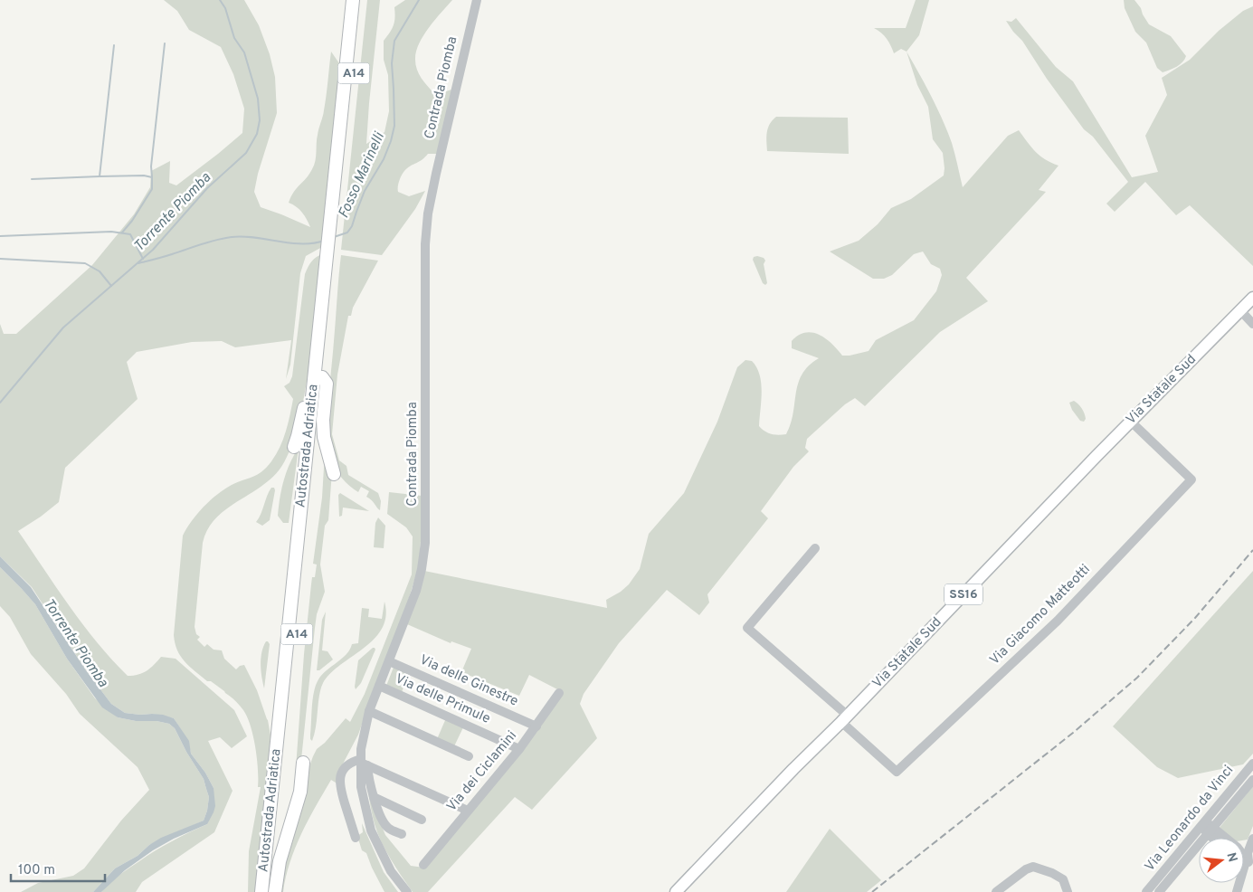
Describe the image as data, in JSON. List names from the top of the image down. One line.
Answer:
{"streets":{"highway":["A14","Autostrada Adriatica"],"main road":["Via Statale Sud","SS16"],"street":["Contrada Piomba","Via Giacomo Matteotti","Via delle Ginestre","Via delle Primule","Via dei Ciclamini","Via Leonardo da Vinci"]},"crossings":[["Contrada Piomba","Via delle Ginestre"],["Contrada Piomba","Via delle Primule"],["Via Statale Sud","Via Giacomo Matteotti"],["Via delle Ginestre","Via dei Ciclamini"],["Via delle Primule","Via dei Ciclamini"]],"water":["Fosso Marinelli","Torrente Piomba"],"scale_bar":"100 m","north":"right"}
